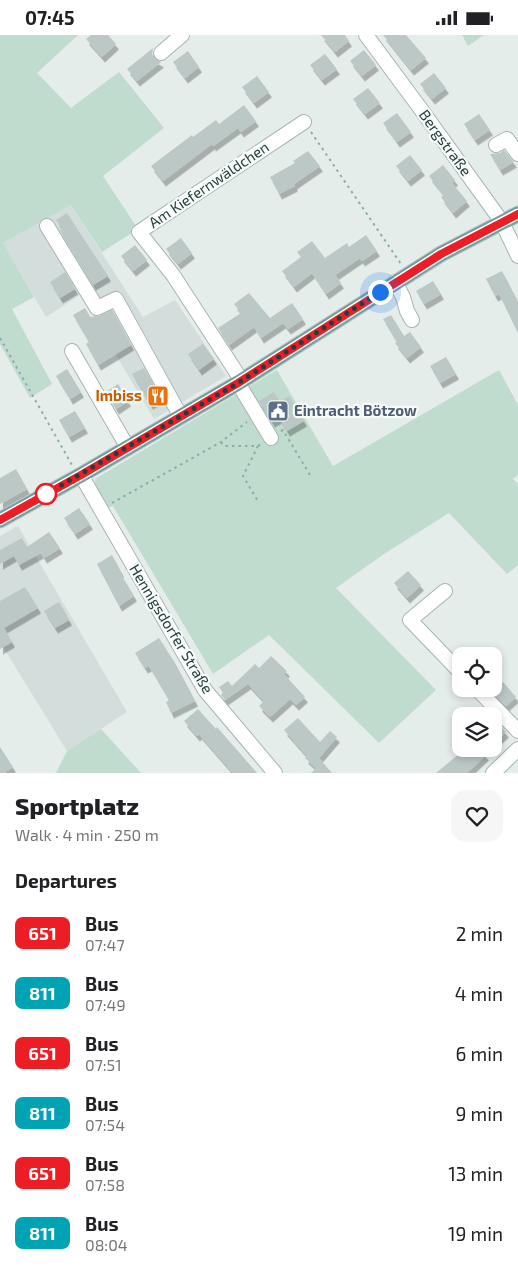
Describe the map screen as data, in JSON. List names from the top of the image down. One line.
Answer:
{"streets":{"street":["Bergstraße","Am Kiefernwäldchen","Hennigsdorfer Straße"]},"places":{"restaurant":["Imbiss"],"public building":["Eintracht Bötzow"]},"lines":["bus line 651"],"page":{"status":"07:45","heading":[["Sportplatz","Walk · 4 min · 250 m"],"Departures"],"list":[{"mark":"651","name":"Bus","note":"07:47","value":"2 min"},{"mark":"811","name":"Bus","note":"07:49","value":"4 min"},{"mark":"651","name":"Bus","note":"07:51","value":"6 min"},{"mark":"811","name":"Bus","note":"07:54","value":"9 min"},{"mark":"651","name":"Bus","note":"07:58","value":"13 min"},{"mark":"811","name":"Bus","note":"08:04","value":"19 min"}]}}
